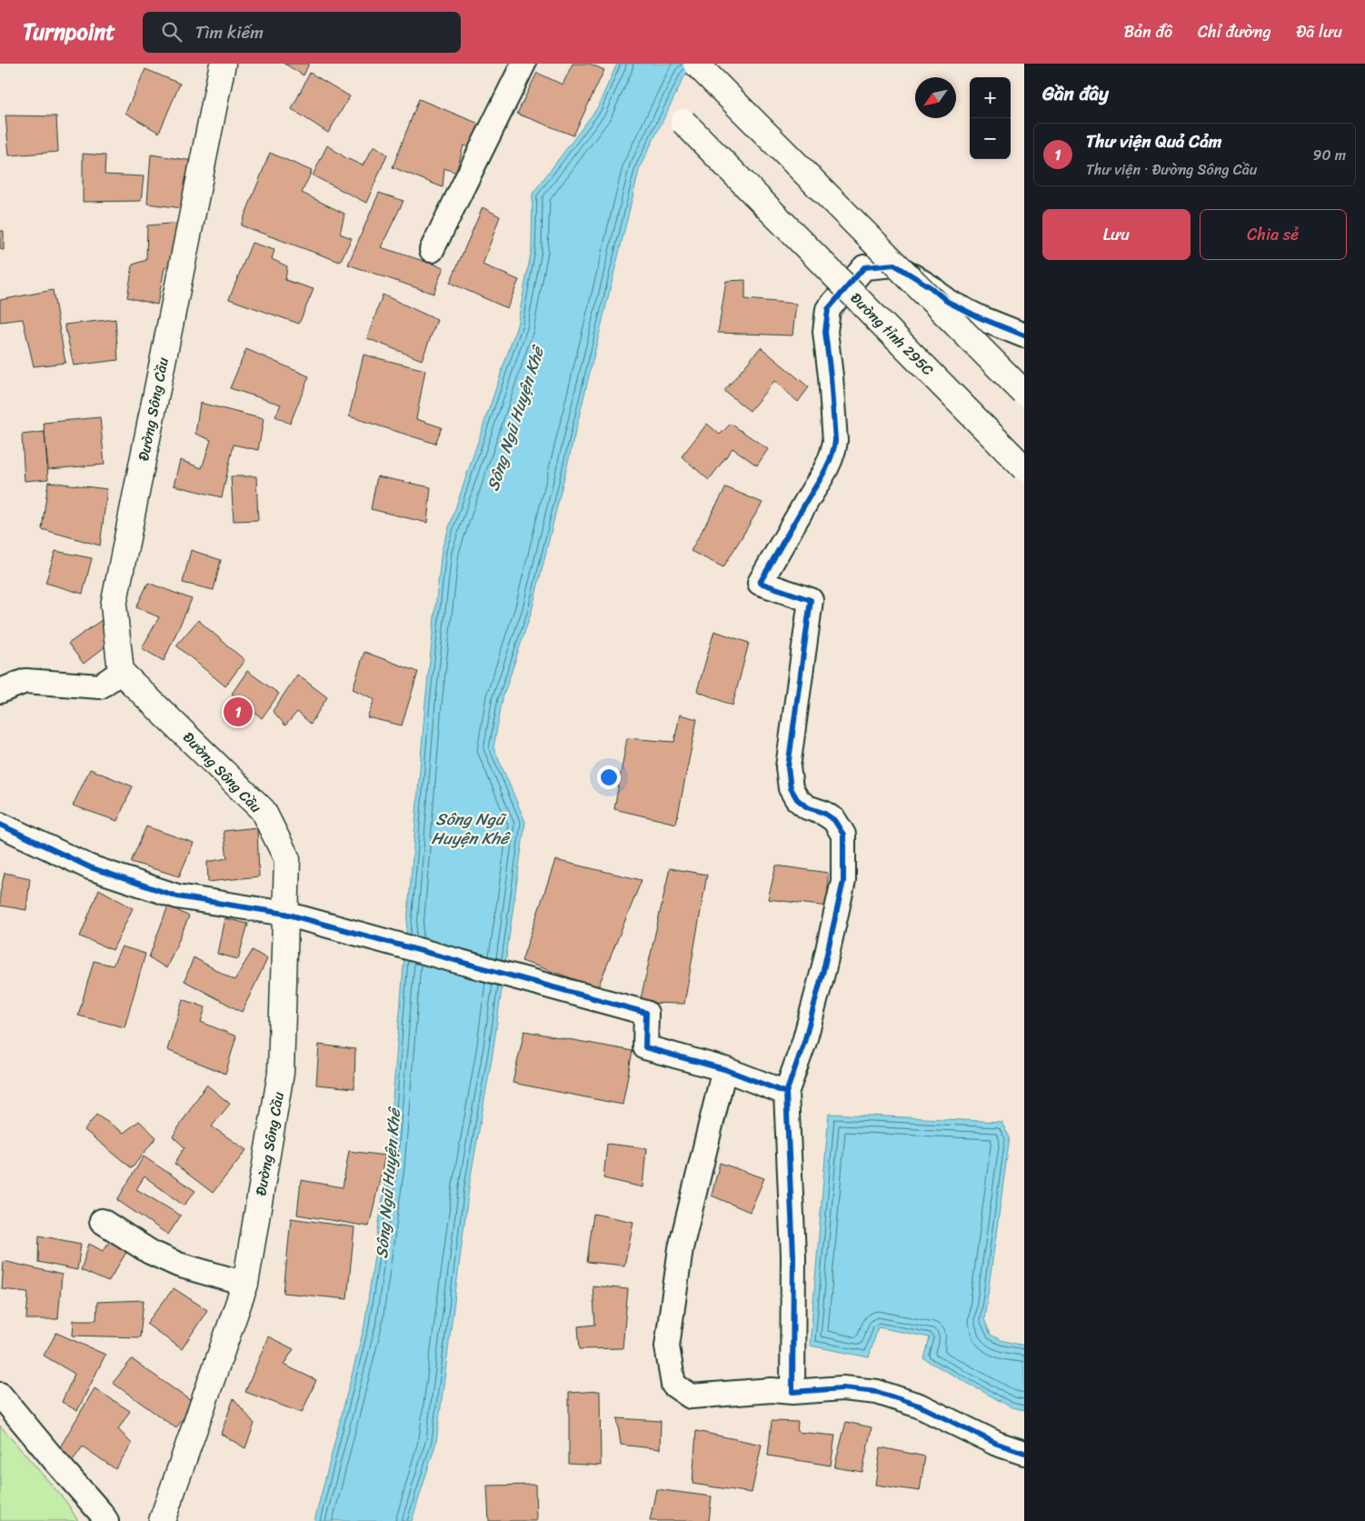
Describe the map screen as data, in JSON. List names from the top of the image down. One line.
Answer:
{"streets":{"main road":["Đường tỉnh 295C","Đường Sông Cầu"]},"water":["Sông Ngũ Huyện Khê"],"north":"bottom left","page":{"header":"Turnpoint","search":"Tìm kiếm","nav":["Bản đồ","Chỉ đường","Đã lưu"],"heading":"Gần đây","map_buttons":["+","−"],"list":[{"mark":"1","name":"Thư viện Quả Cảm","note":"Thư viện · Đường Sông Cầu","value":"90 m"}],"buttons":["Lưu","Chia sẻ"],"pins":"1"}}
